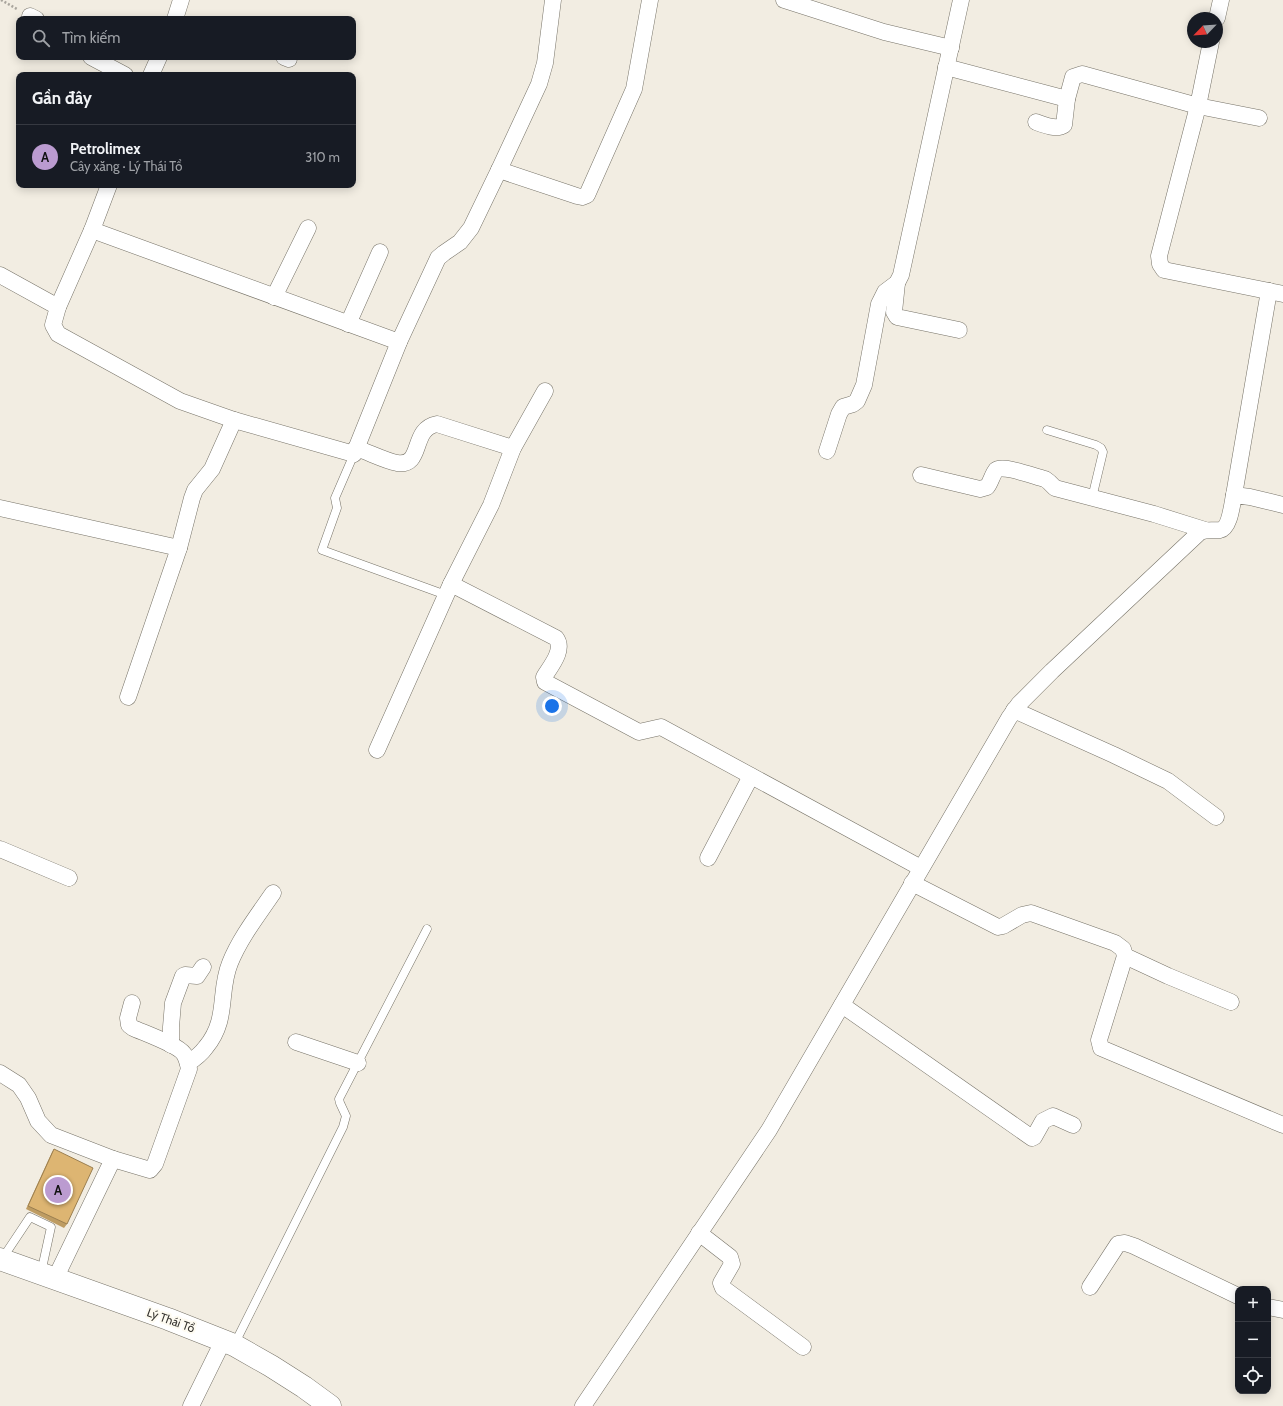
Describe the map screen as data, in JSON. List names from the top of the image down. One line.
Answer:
{"streets":{"main road":["Lý Thái Tổ"]},"north":"bottom left","page":{"search":"Tìm kiếm","heading":"Gần đây","list":[{"mark":"A","name":"Petrolimex","note":"Cây xăng · Lý Thái Tổ","value":"310 m"}],"pins":"A","map_buttons":["+","−"]}}
